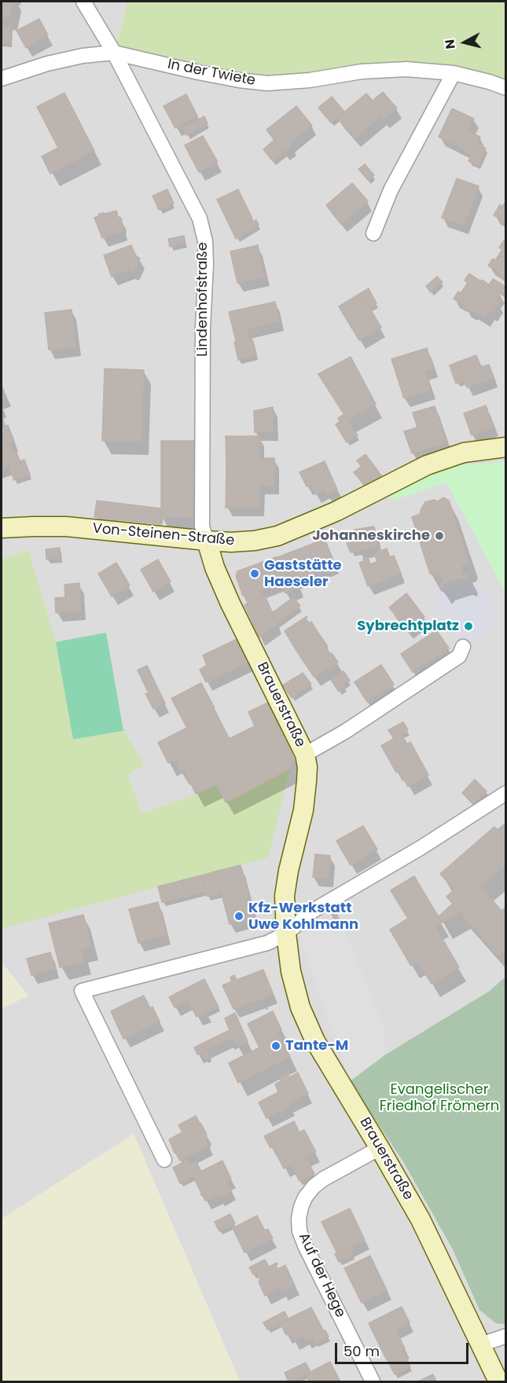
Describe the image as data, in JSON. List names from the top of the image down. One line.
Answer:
{"streets":{"main road":["Von-Steinen-Straße","Brauerstraße"],"street":["In der Twiete","Lindenhofstraße","Auf der Hege"]},"crossings":[["In der Twiete","Lindenhofstraße"],["Lindenhofstraße","Von-Steinen-Straße"],["Lindenhofstraße","Brauerstraße"],["Von-Steinen-Straße","Brauerstraße"],["Brauerstraße","Auf der Hege"]],"parks":["Evangelischer Friedhof Frömern"],"places":["Johanneskirche","Gaststätte Haeseler","Sybrechtplatz","Kfz-Werkstatt Uwe Kohlmann","Tante-M"],"scale_bar":"50 m","north":"left"}
